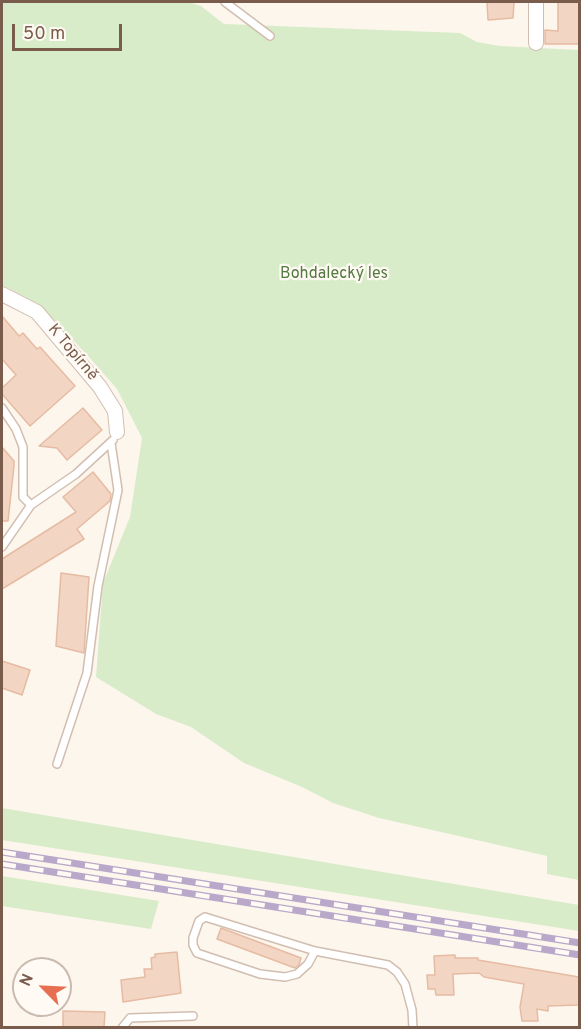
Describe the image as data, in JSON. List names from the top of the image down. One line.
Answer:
{"streets":{"street":["K Topírně"]},"parks":["Bohdalecký les"],"scale_bar":"50 m","north":"top left"}
